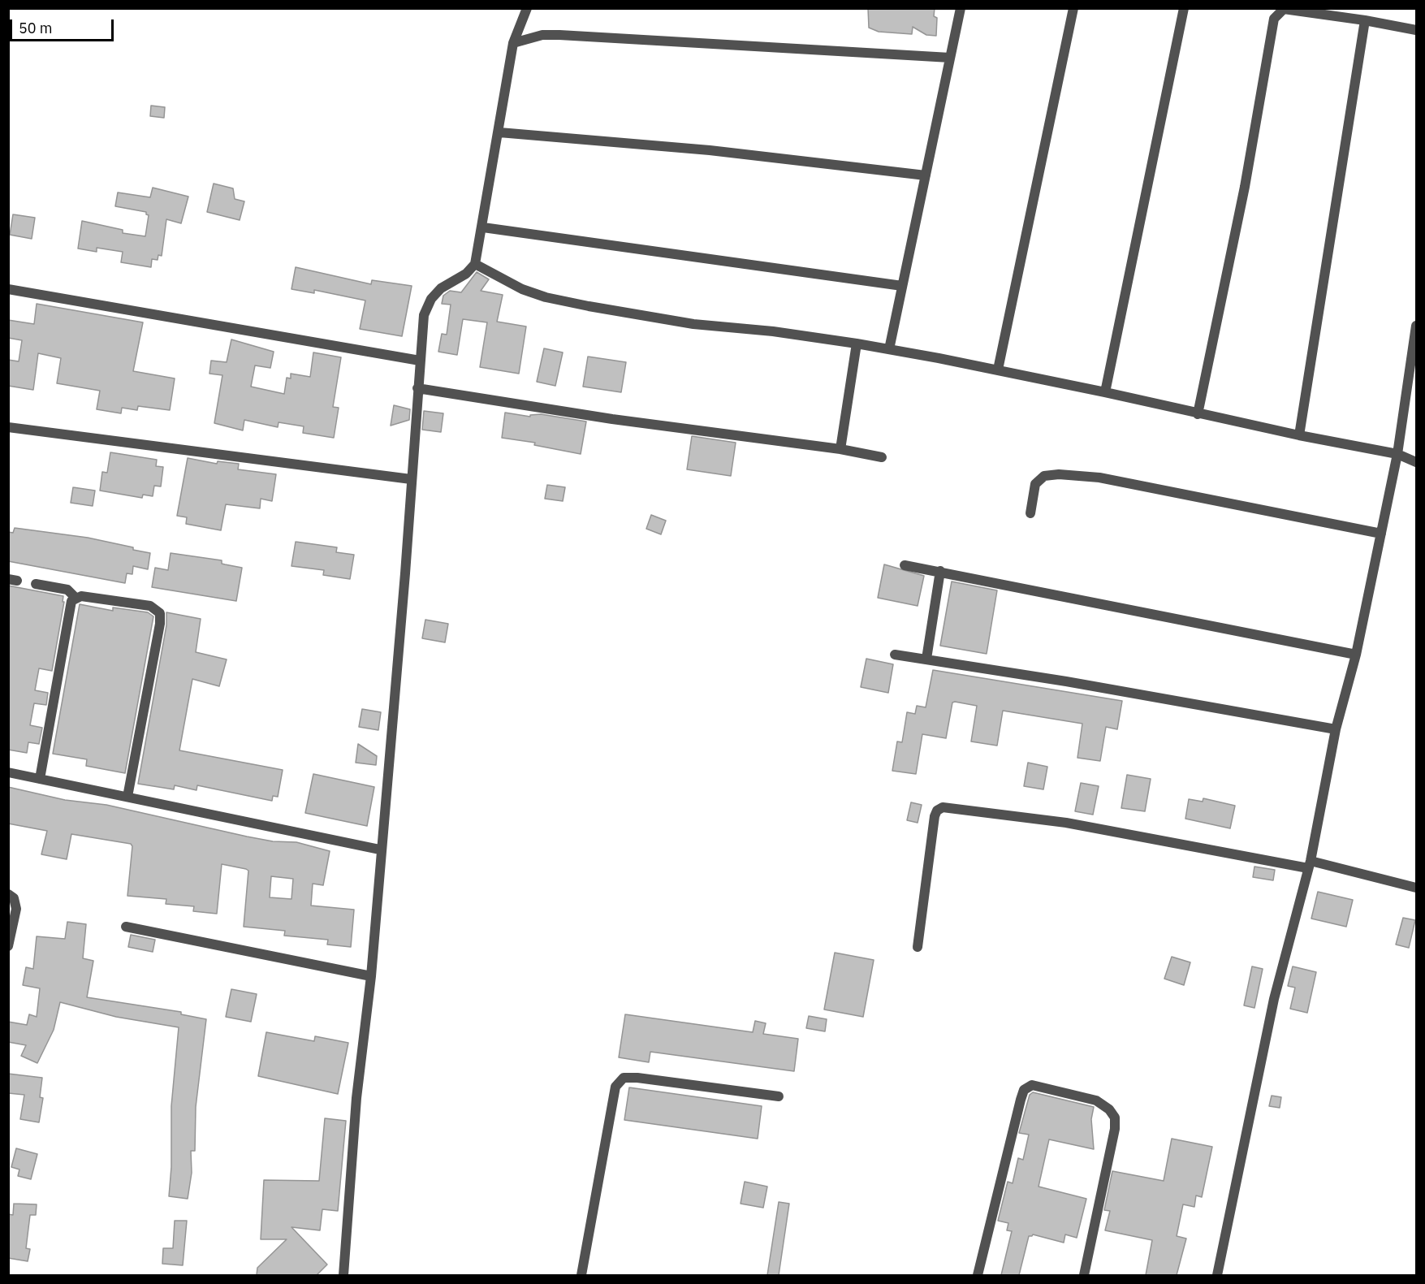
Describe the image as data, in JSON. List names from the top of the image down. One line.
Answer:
{"scale_bar":"50 m"}
